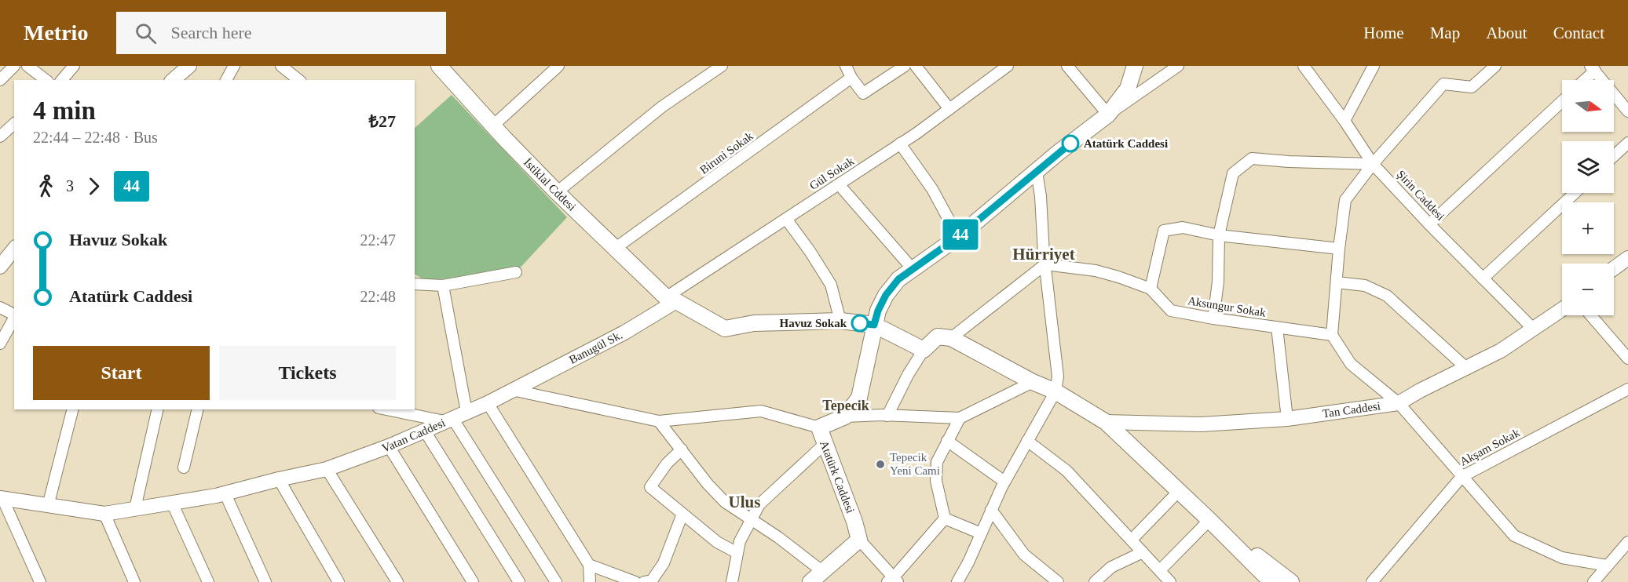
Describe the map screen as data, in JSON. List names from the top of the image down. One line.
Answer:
{"streets":{"main road":["İstiklal Cddesi","Atatürk Caddesi"],"street":["Biruni Sokak","Gül Sokak","Şirin Caddesi","Aksungur Sokak","Banugül Sk.","Tan Caddesi","Vatan Caddesi","Akşam Sokak"]},"crossings":[["Biruni Sokak","İstiklal Cddesi"],["Gül Sokak","İstiklal Cddesi"],["Gül Sokak","Banugül Sk."],["İstiklal Cddesi","Banugül Sk."],["Şirin Caddesi","Tan Caddesi"],["Banugül Sk.","Vatan Caddesi"]],"districts":["Hürriyet","Tepecik","Ulus"],"places":["Atatürk Caddesi","Havuz Sokak","Tepecik Yeni Cami"],"lines":["bus line 44"],"north":"right","page":{"header":"Metrio","search":"Search here","nav":["Home","Map","About","Contact"],"on_map":"44","map_buttons":["+","−"],"heading":["4 min","22:44 – 22:48 · Bus","₺27"],"legs":["3","44"],"list":[{"name":"Havuz Sokak","value":"22:47"},{"name":"Atatürk Caddesi","value":"22:48"}],"buttons":["Start","Tickets"]}}
